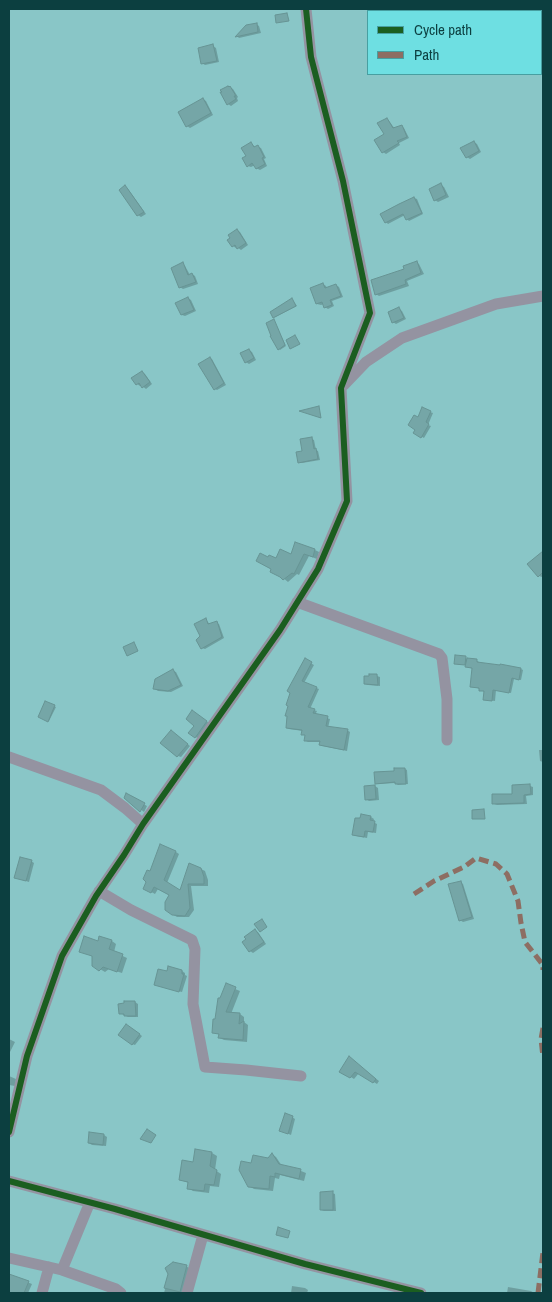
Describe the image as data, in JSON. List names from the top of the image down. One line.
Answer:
{"legend":["Cycle path","Path"]}
